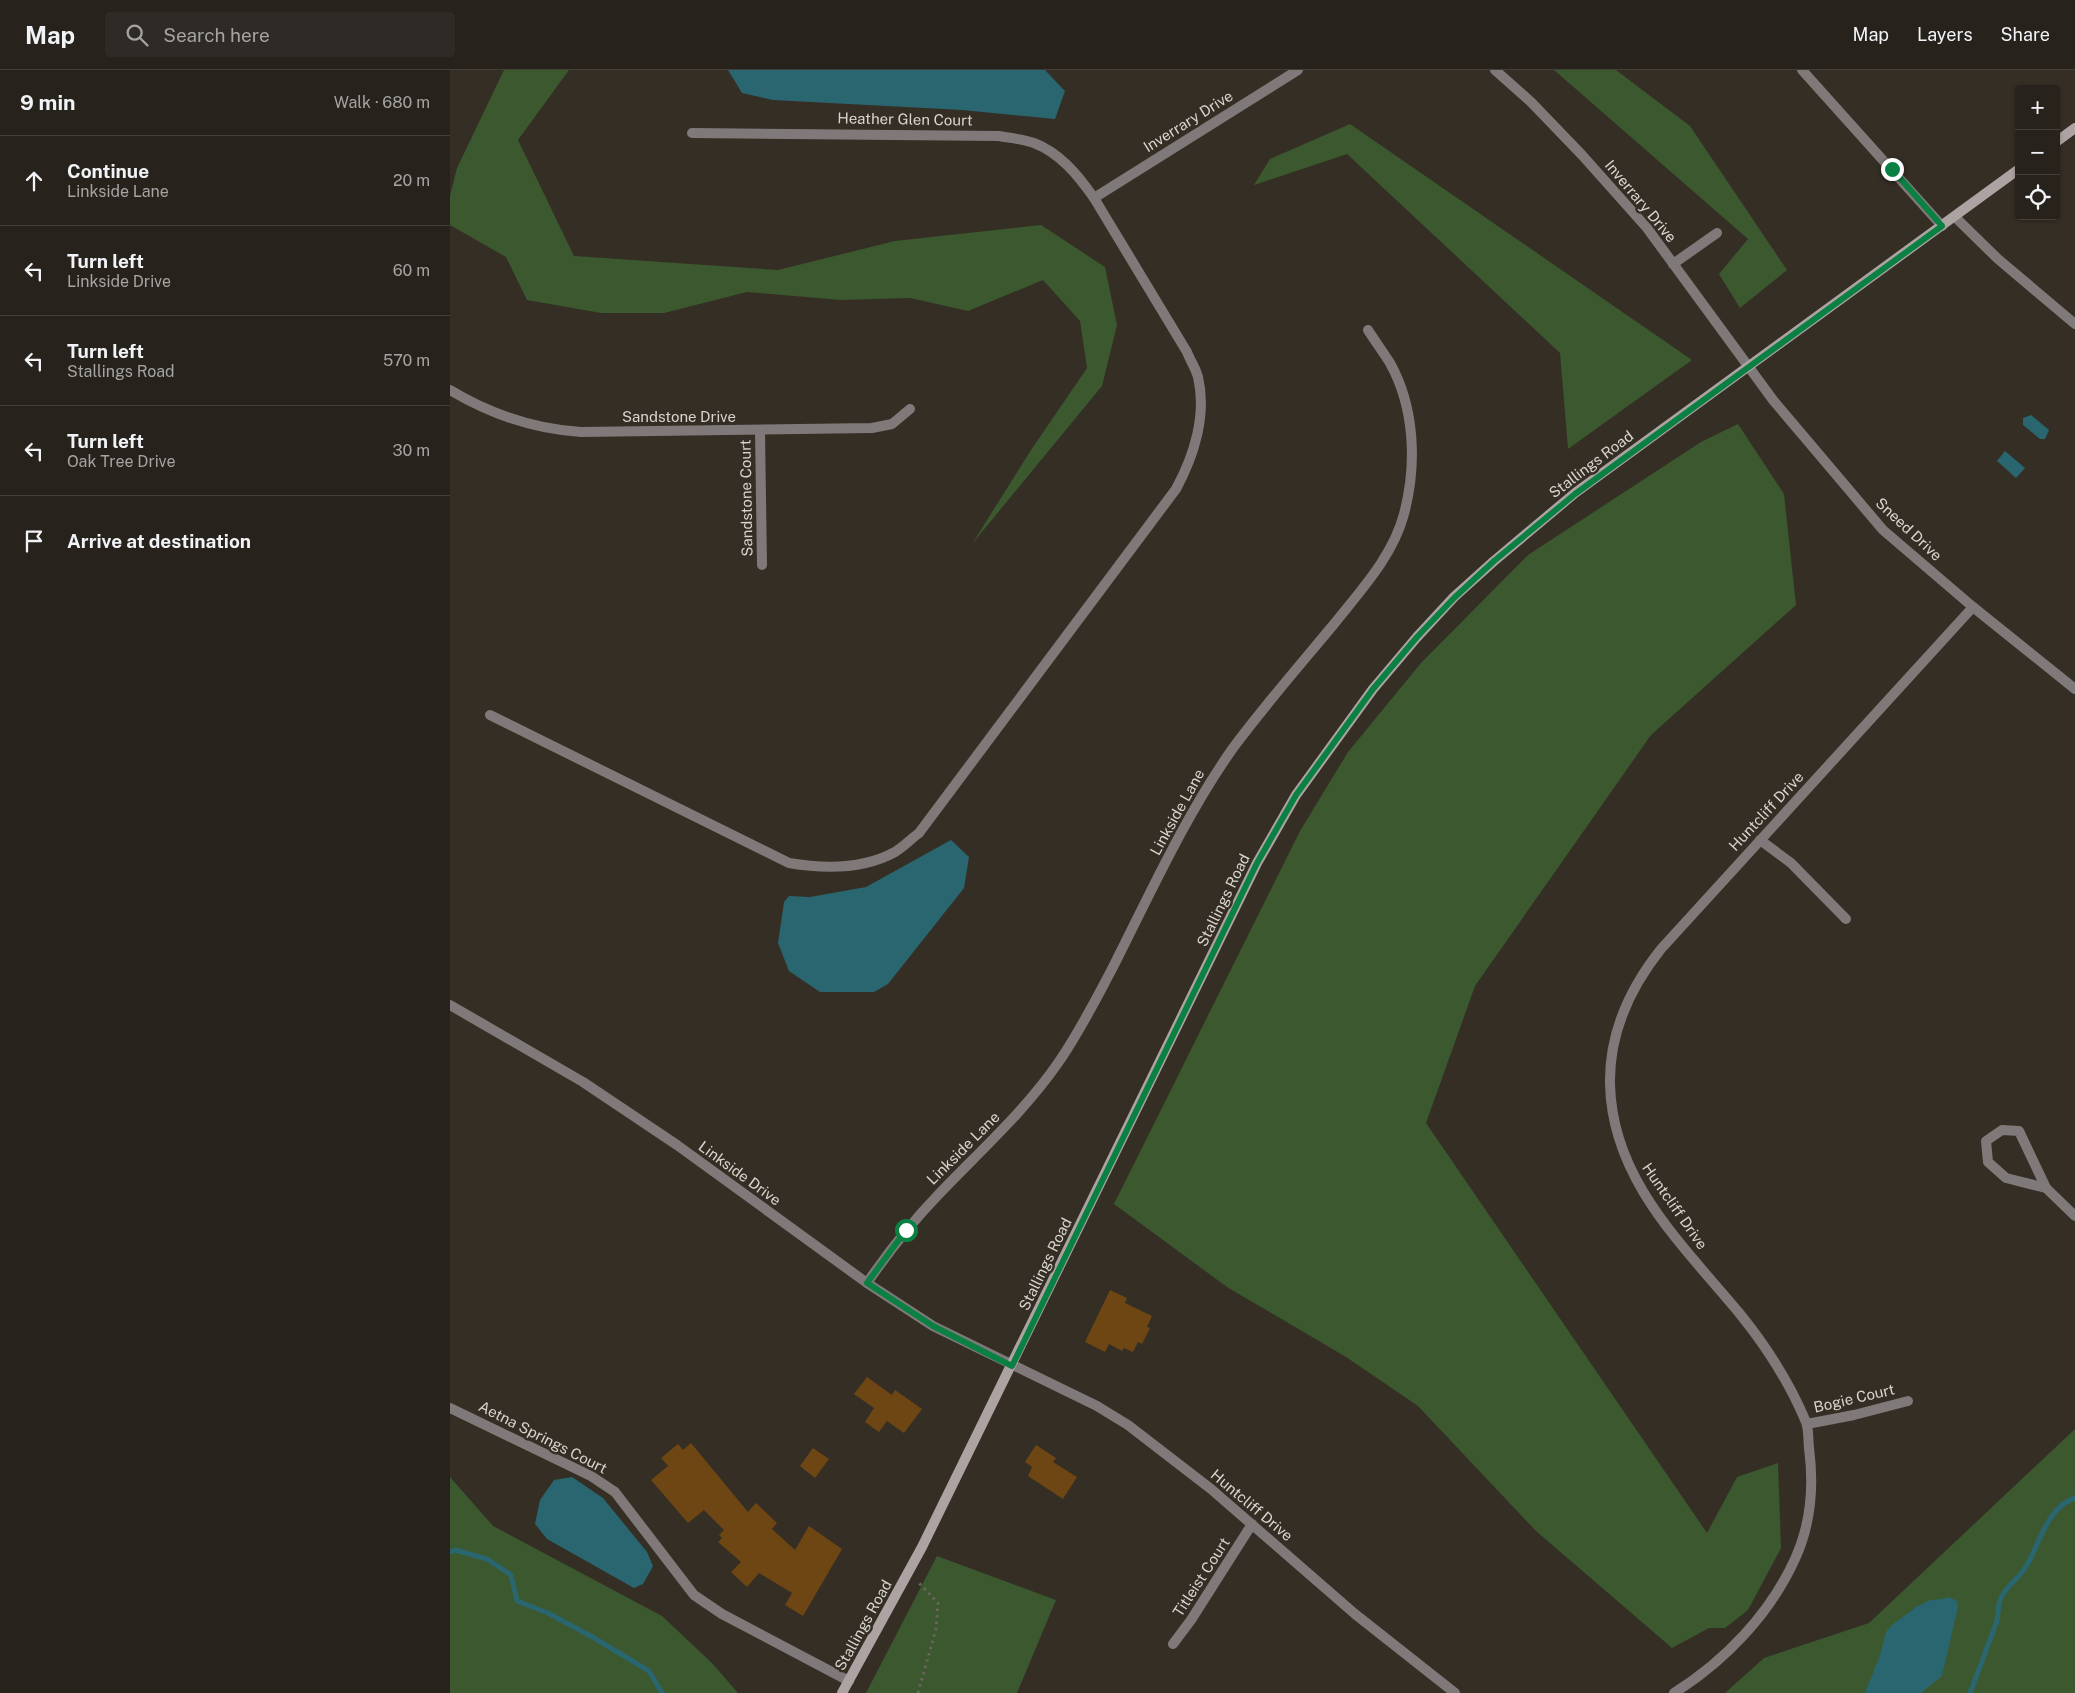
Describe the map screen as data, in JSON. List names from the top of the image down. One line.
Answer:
{"streets":{"street":["Heather Glen Court","Inverrary Drive","Sandstone Drive","Stallings Road","Sandstone Court","Sneed Drive","Huntcliff Drive","Linkside Lane","Linkside Drive","Bogie Court","Aetna Springs Court","Titleist Court"]},"crossings":[["Heather Glen Court","Inverrary Drive"],["Inverrary Drive","Stallings Road"],["Inverrary Drive","Sneed Drive"],["Sandstone Drive","Sandstone Court"],["Stallings Road","Sneed Drive"],["Stallings Road","Huntcliff Drive"],["Stallings Road","Linkside Drive"],["Stallings Road","Aetna Springs Court"],["Sneed Drive","Huntcliff Drive"],["Huntcliff Drive","Linkside Drive"],["Huntcliff Drive","Bogie Court"],["Huntcliff Drive","Titleist Court"],["Linkside Lane","Linkside Drive"]],"page":{"header":"Map","search":"Search here","nav":["Map","Layers","Share"],"heading":["9 min","Walk · 680 m"],"map_buttons":["+","−"],"list":[["Continue","Linkside Lane","20 m"],["Turn left","Linkside Drive","60 m"],["Turn left","Stallings Road","570 m"],["Turn left","Oak Tree Drive","30 m"],"Arrive at destination"]}}
